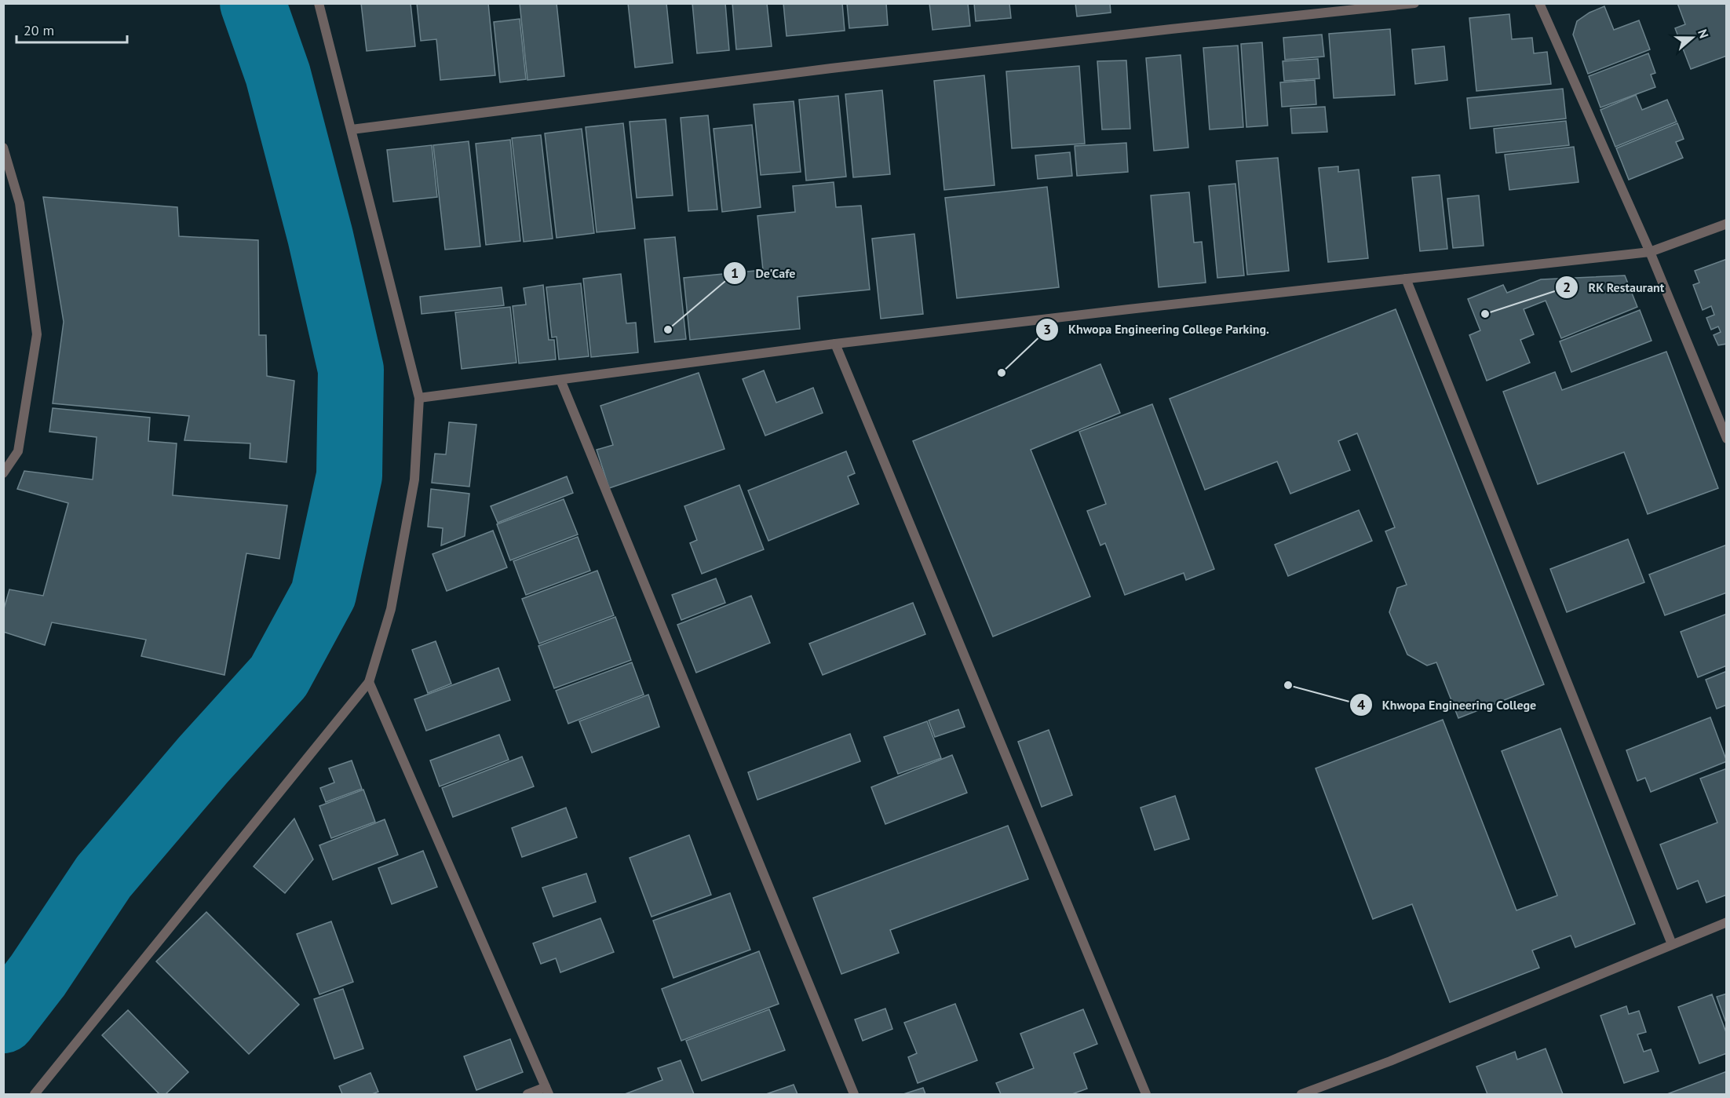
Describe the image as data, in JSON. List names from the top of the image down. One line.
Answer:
{"places":["RK Restaurant","De'Cafe","Khwopa Engineering College Parking.","Khwopa Engineering College"],"scale_bar":"20 m","north":"right"}
